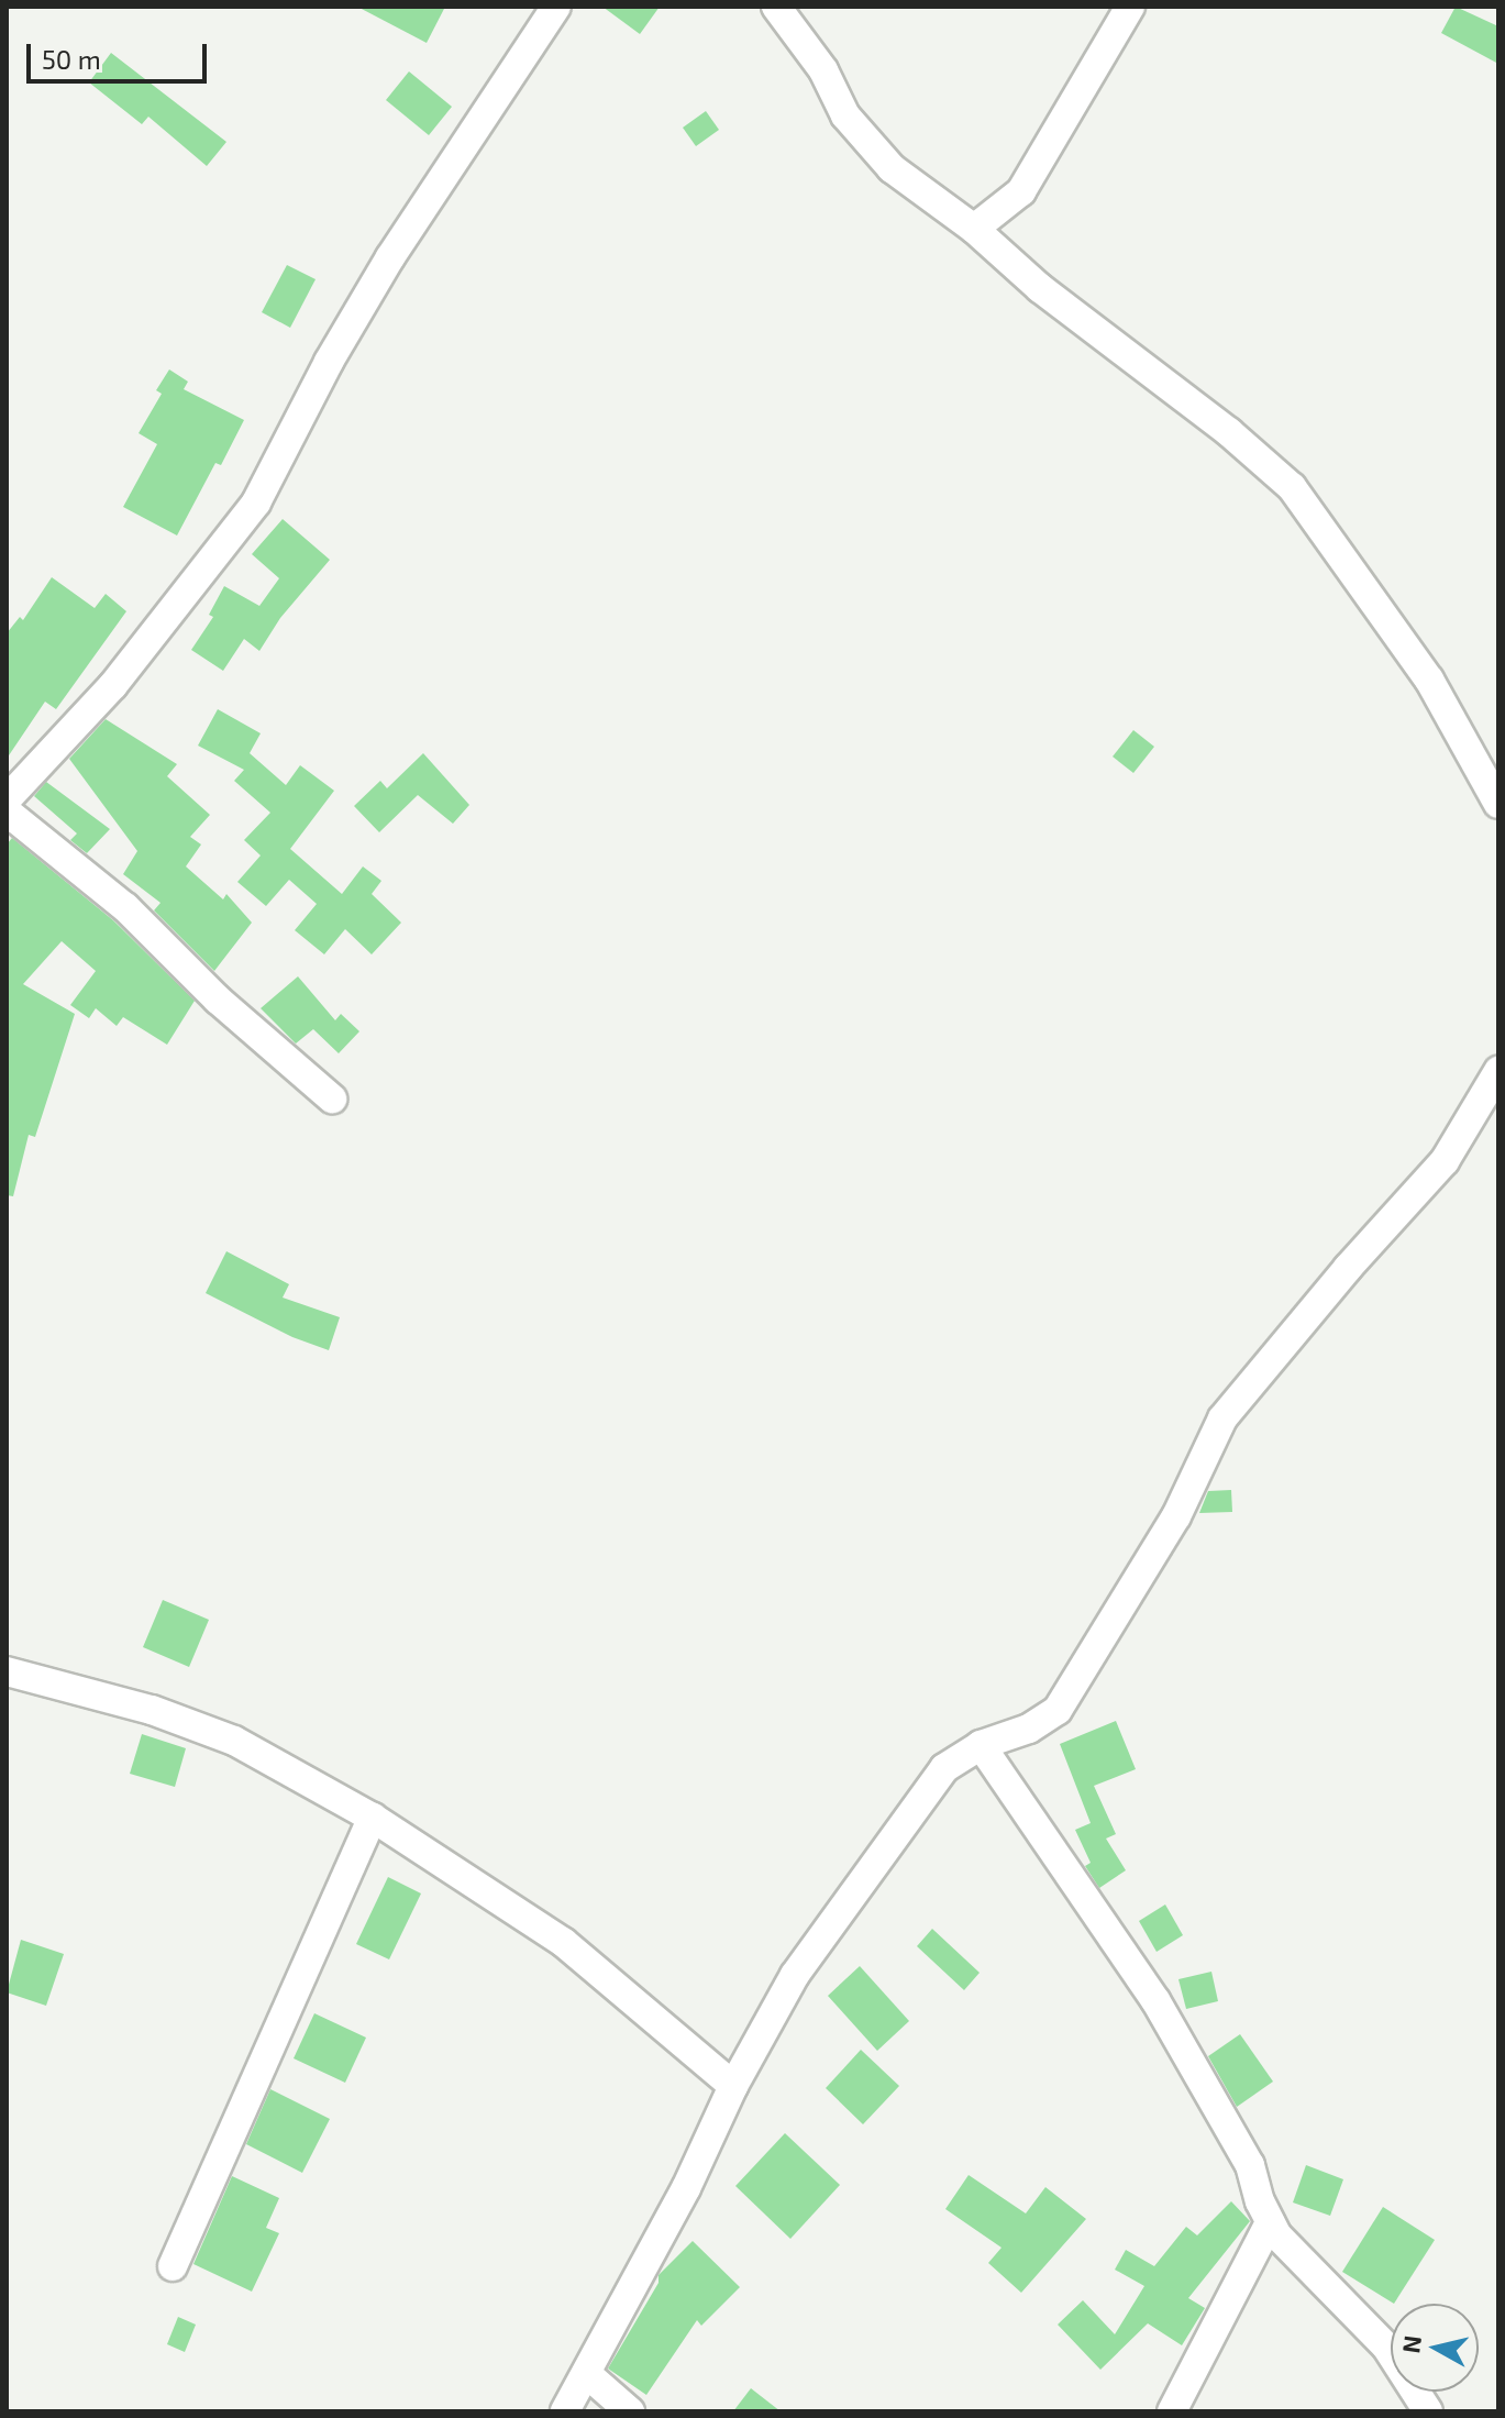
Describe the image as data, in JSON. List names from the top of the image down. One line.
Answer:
{"scale_bar":"50 m","north":"left"}
